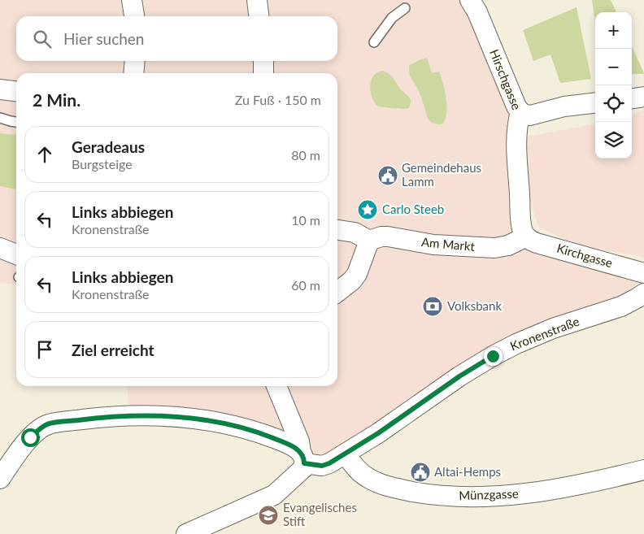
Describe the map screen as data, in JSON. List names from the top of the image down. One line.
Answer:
{"streets":{"street":["Hirschgasse","Am Markt","Kirchgasse","Kronenstraße","Münzgasse"]},"crossings":[["Hirschgasse","Am Markt"],["Hirschgasse","Kirchgasse"],["Am Markt","Kirchgasse"],["Kronenstraße","Münzgasse"]],"places":{"public building":["Gemeindehaus Lamm","Altai-Hemps"],"place":["Carlo Steeb"],"bank":["Volksbank"],"school or university":["Evangelisches Stift"]},"page":{"map_buttons":["+","−"],"search":"Hier suchen","heading":["2 Min.","Zu Fuß · 150 m"],"list":[["Geradeaus","Burgsteige","80 m"],["Links abbiegen","Kronenstraße","10 m"],["Links abbiegen","Kronenstraße","60 m"],"Ziel erreicht"]}}
